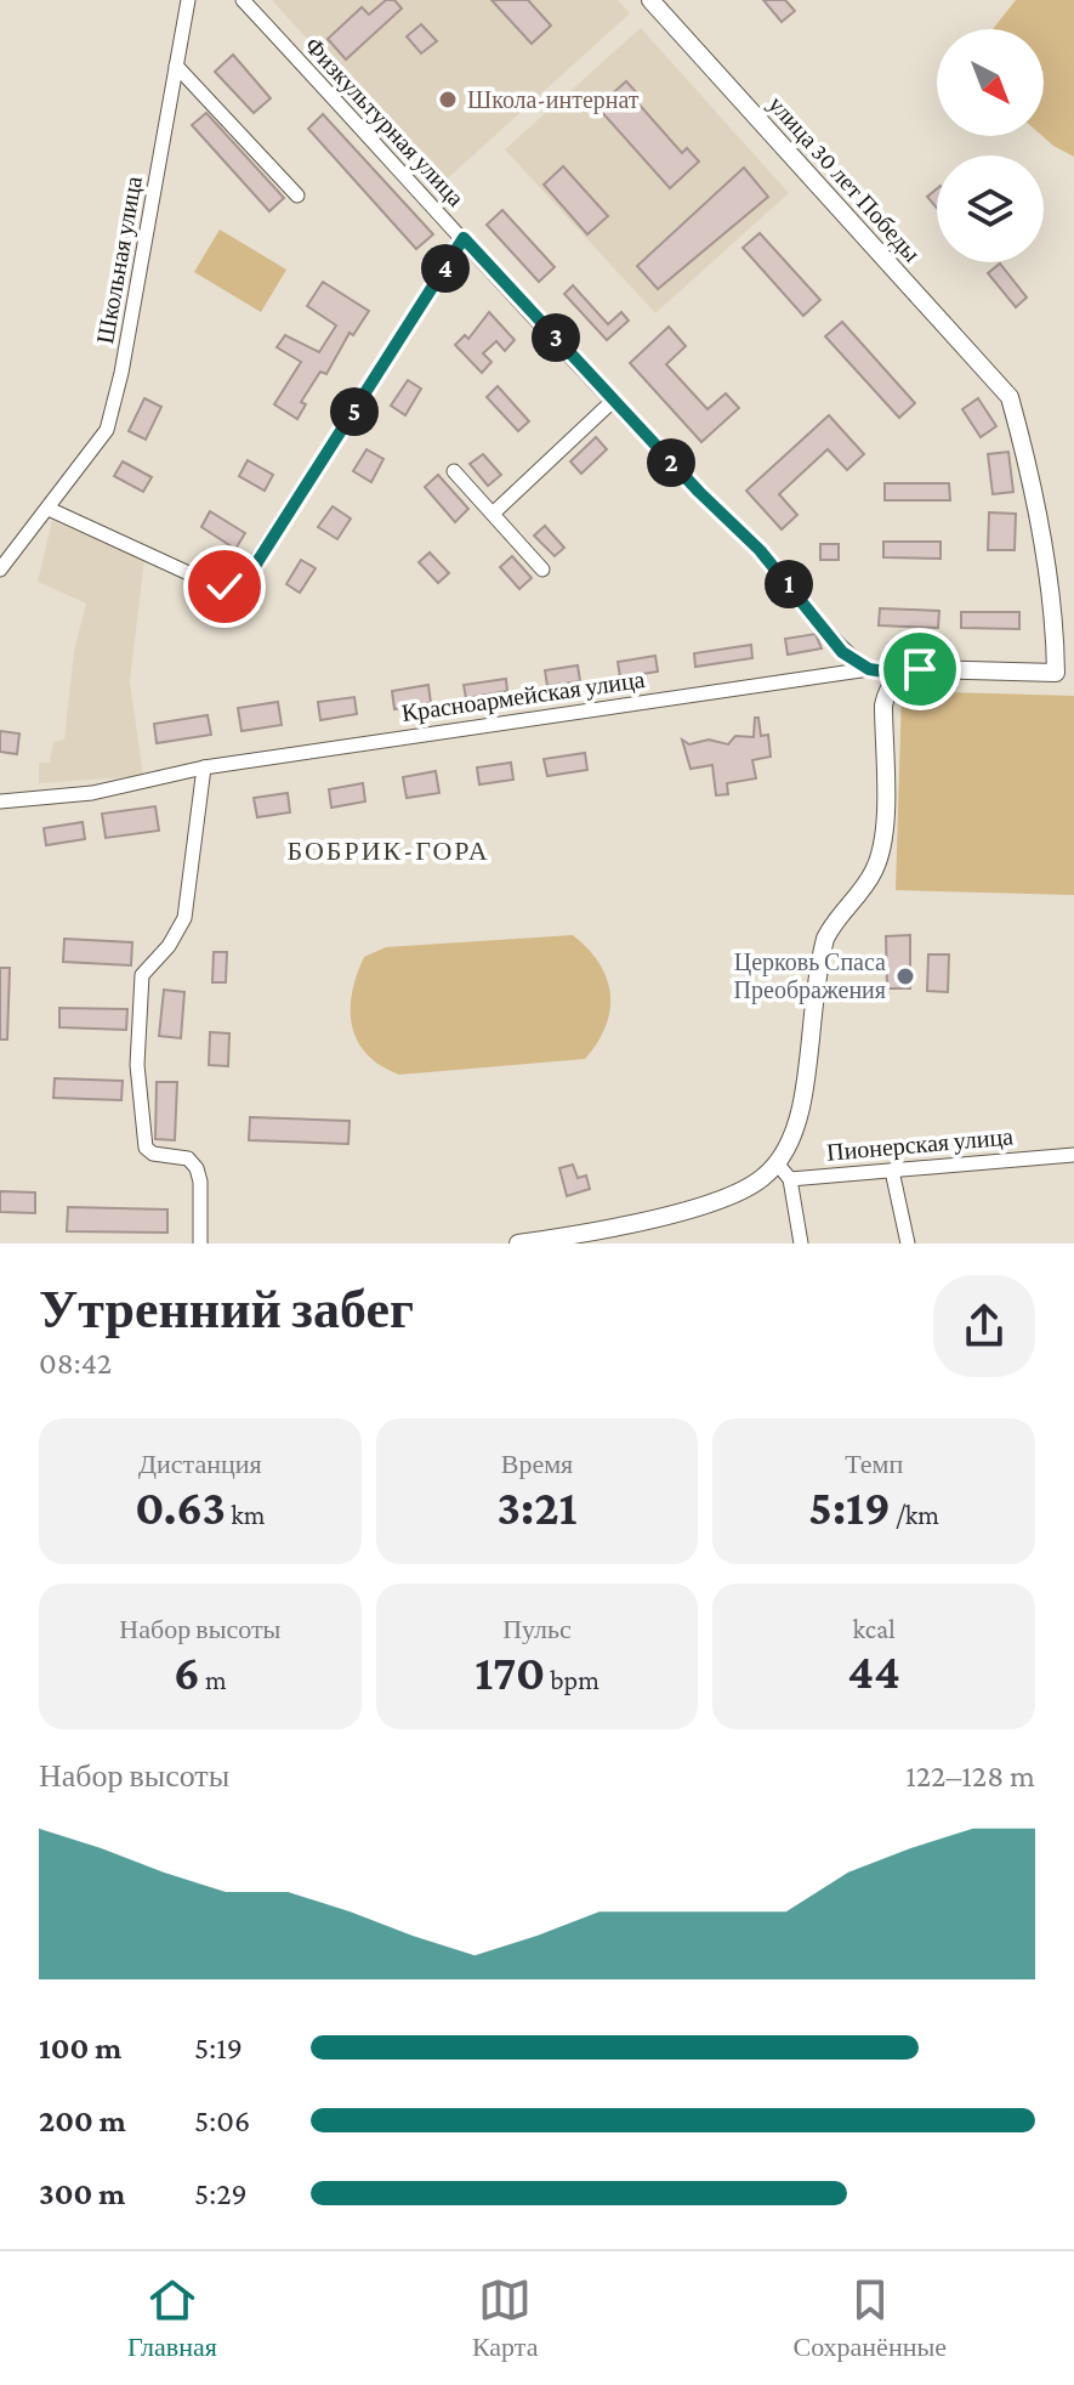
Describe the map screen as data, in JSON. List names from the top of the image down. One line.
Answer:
{"streets":{"main road":["улица 30 лет Победы","Красноармейская улица","Пионерская улица"],"street":["Физкультурная улица","Школьная улица"]},"crossings":[["Физкультурная улица","Красноармейская улица"],["улица 30 лет Победы","Красноармейская улица"],["Красноармейская улица","Пионерская улица"]],"districts":["БОБРИК-ГОРА"],"places":["Школа-интернат","Церковь Спаса Преображения"],"north":"bottom right","page":{"pins":["4","3","5","2","1"],"heading":["Утренний забег","08:42"],"stats":[["Дистанция","0.63 km"],["Время","3:21"],["Темп","5:19 /km"],["Набор высоты","6 m"],["Пульс","170 bpm"],["kcal","44"]],"chart":["Набор высоты","122–128 m"],"list":[{"name":"100 m","note":"5:19"},{"name":"200 m","note":"5:06"},{"name":"300 m","note":"5:29"}],"tabs":["Главная","Карта","Сохранённые"]}}
